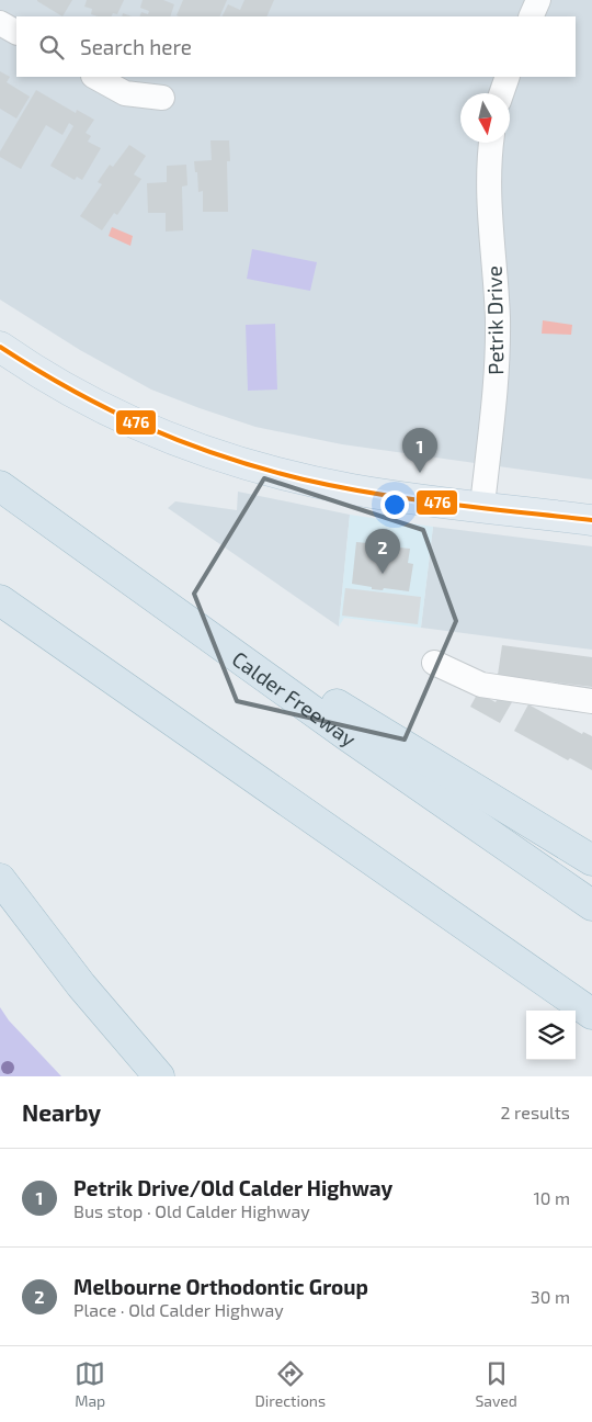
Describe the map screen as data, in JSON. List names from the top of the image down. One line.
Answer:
{"streets":{"highway":["Calder Freeway"],"street":["Petrik Drive"]},"lines":["transit line 476"],"north":"bottom","page":{"search":"Search here","pins":["1","2"],"heading":["Nearby","2 results"],"list":[{"mark":"1","name":"Petrik Drive/Old Calder Highway","note":"Bus stop · Old Calder Highway","value":"10 m"},{"mark":"2","name":"Melbourne Orthodontic Group","note":"Place · Old Calder Highway","value":"30 m"}],"nav":["Map","Directions","Saved"]}}
